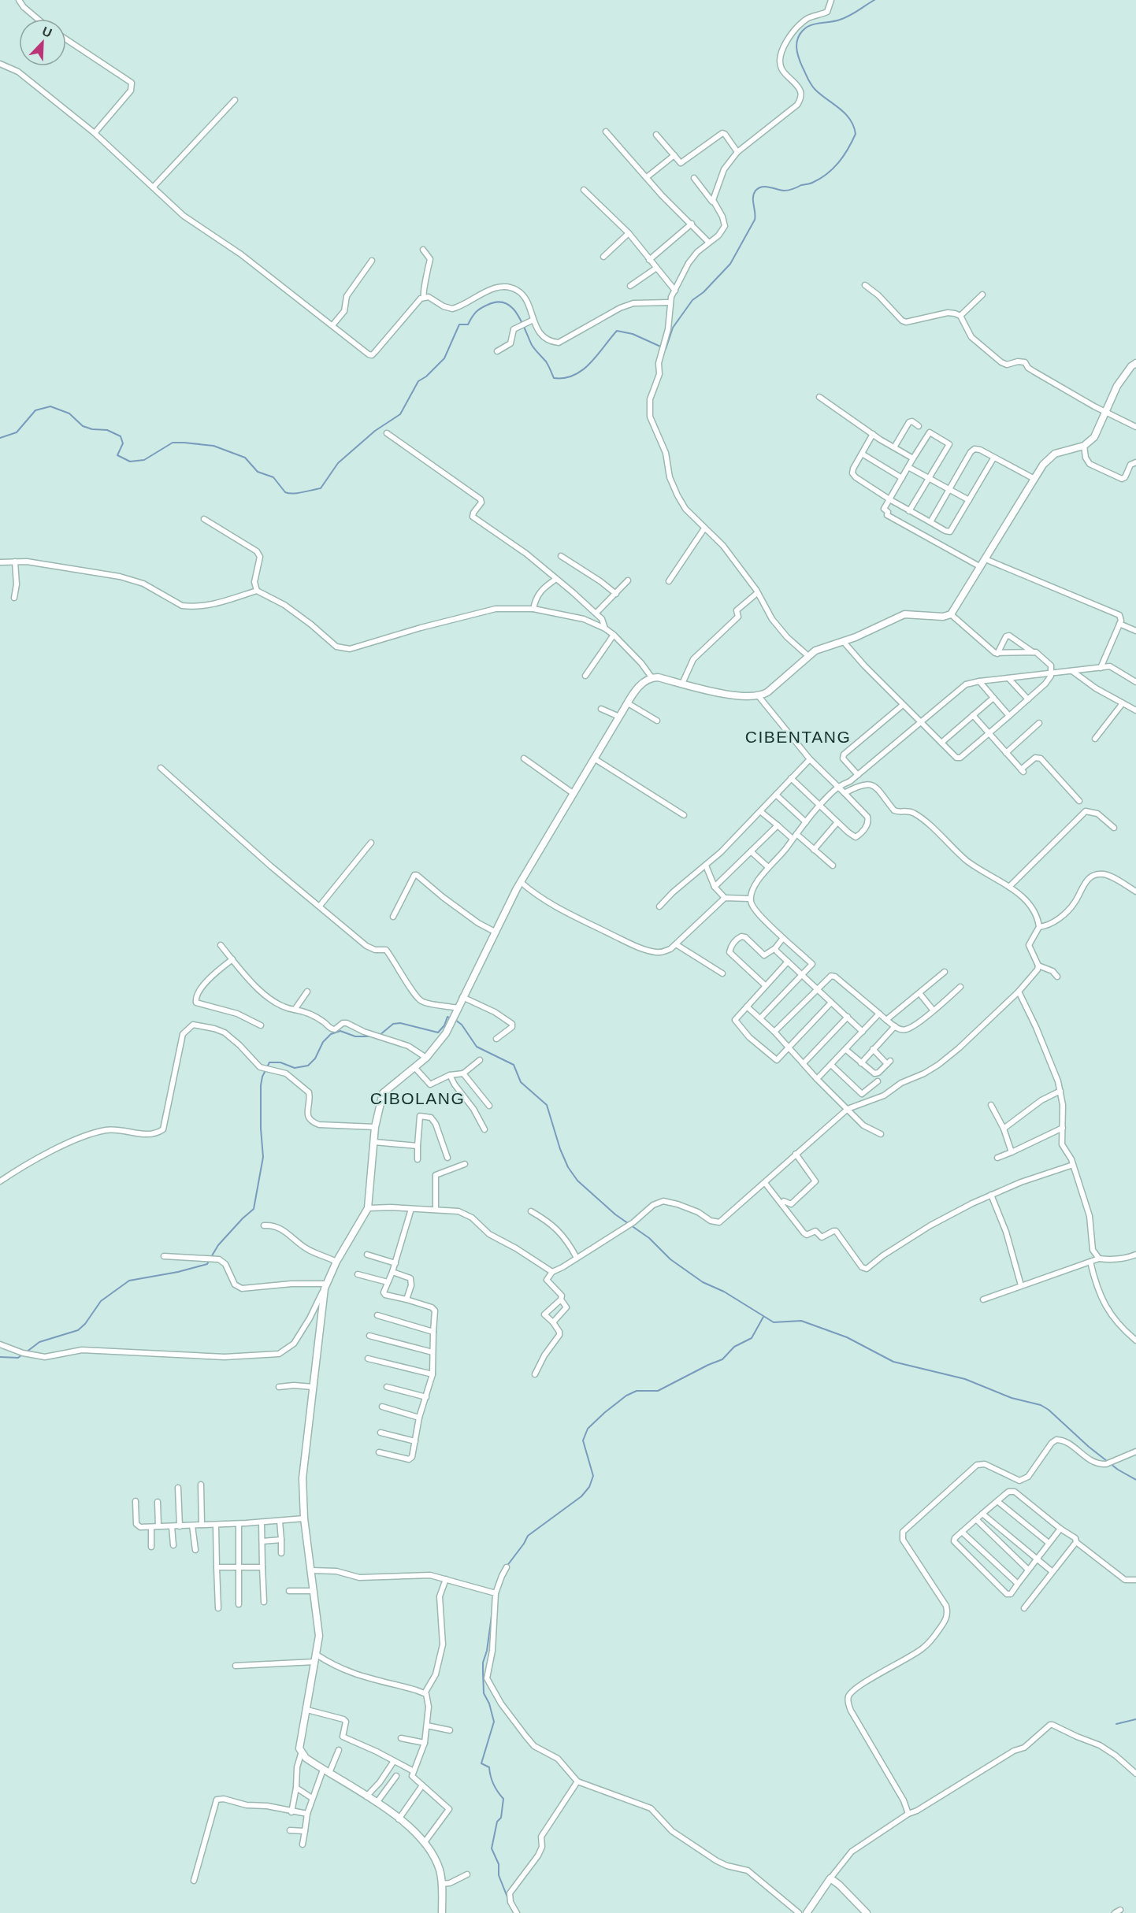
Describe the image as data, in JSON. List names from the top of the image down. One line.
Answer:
{"districts":["CIBENTANG","CIBOLANG"],"north":"top right"}
